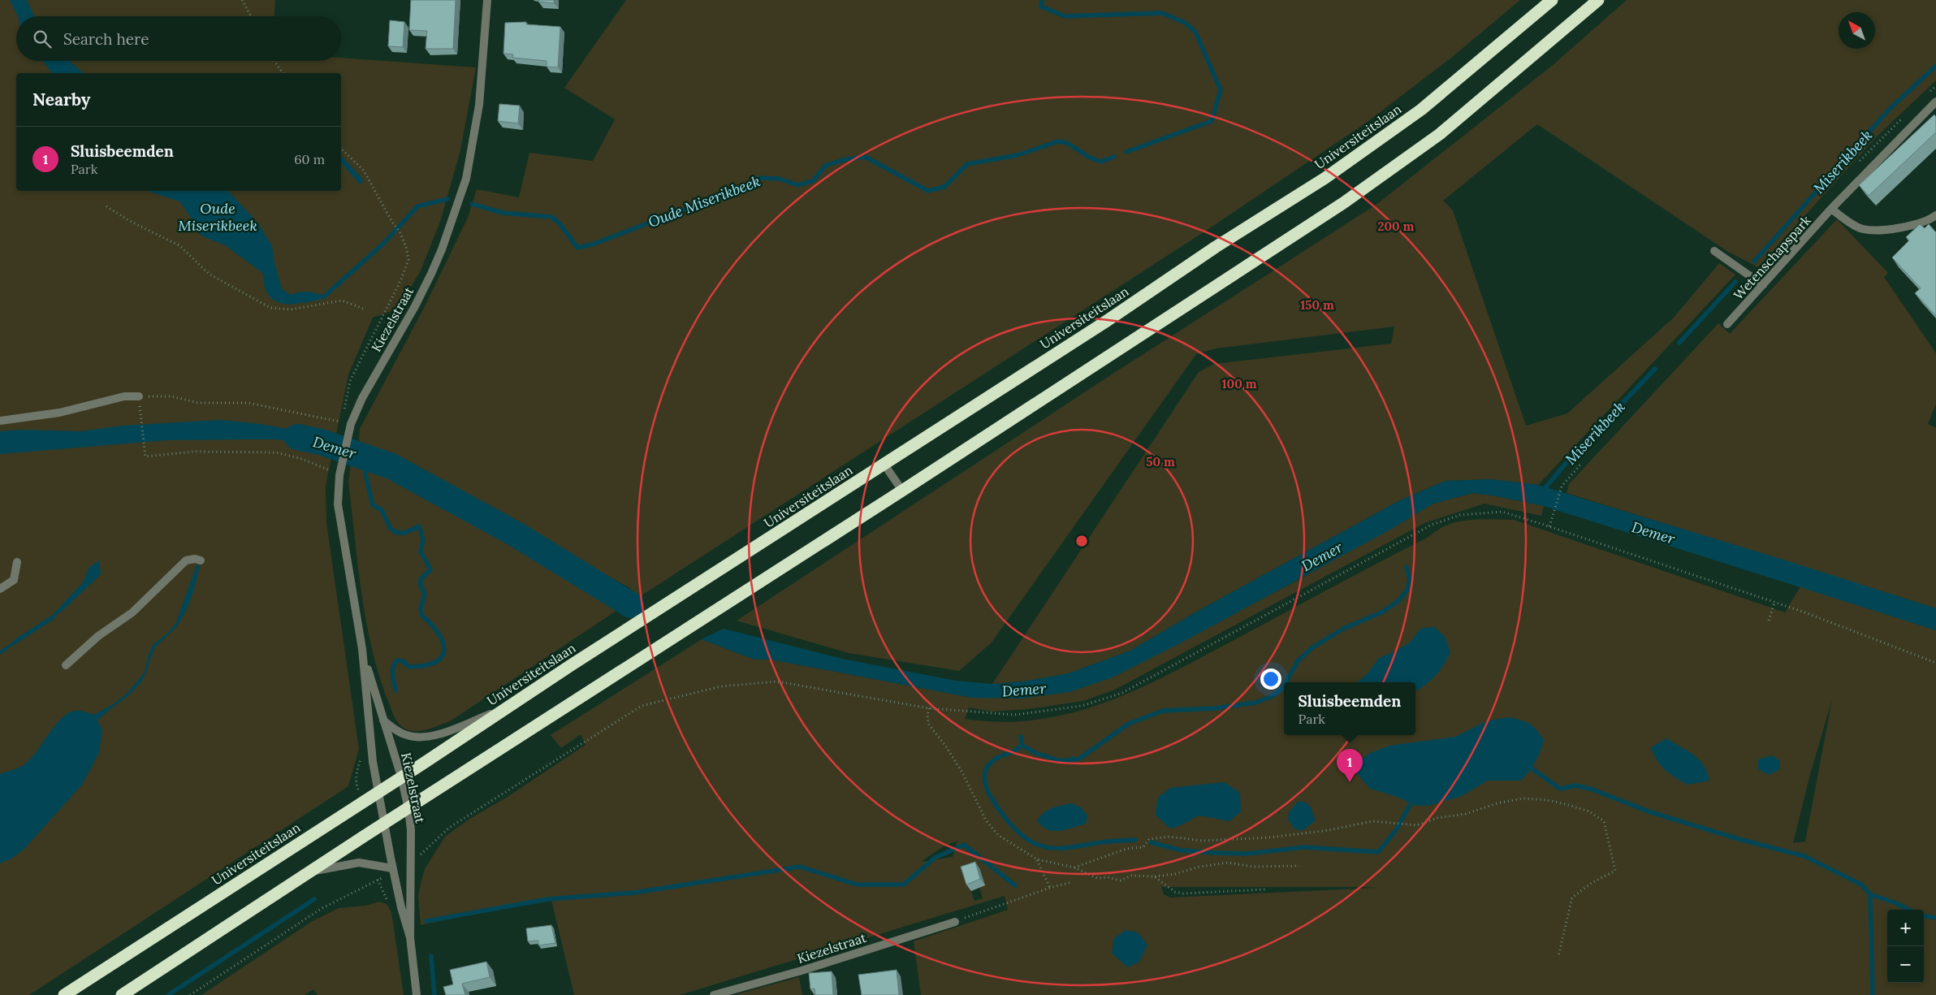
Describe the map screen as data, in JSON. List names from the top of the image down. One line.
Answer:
{"streets":{"highway":["Universiteitslaan"],"street":["Wetenschapspark","Kiezelstraat"]},"crossings":[["Universiteitslaan","Kiezelstraat"]],"water":["Miserikbeek","Oude Miserikbeek","Demer"],"north":"top left","page":{"search":"Search here","heading":"Nearby","list":[{"mark":"1","name":"Sluisbeemden","note":"Park","value":"60 m"}],"popup":["Sluisbeemden","Park"],"pins":"1","map_buttons":["+","−"]},"rings":["200 m","150 m","100 m","50 m"]}
